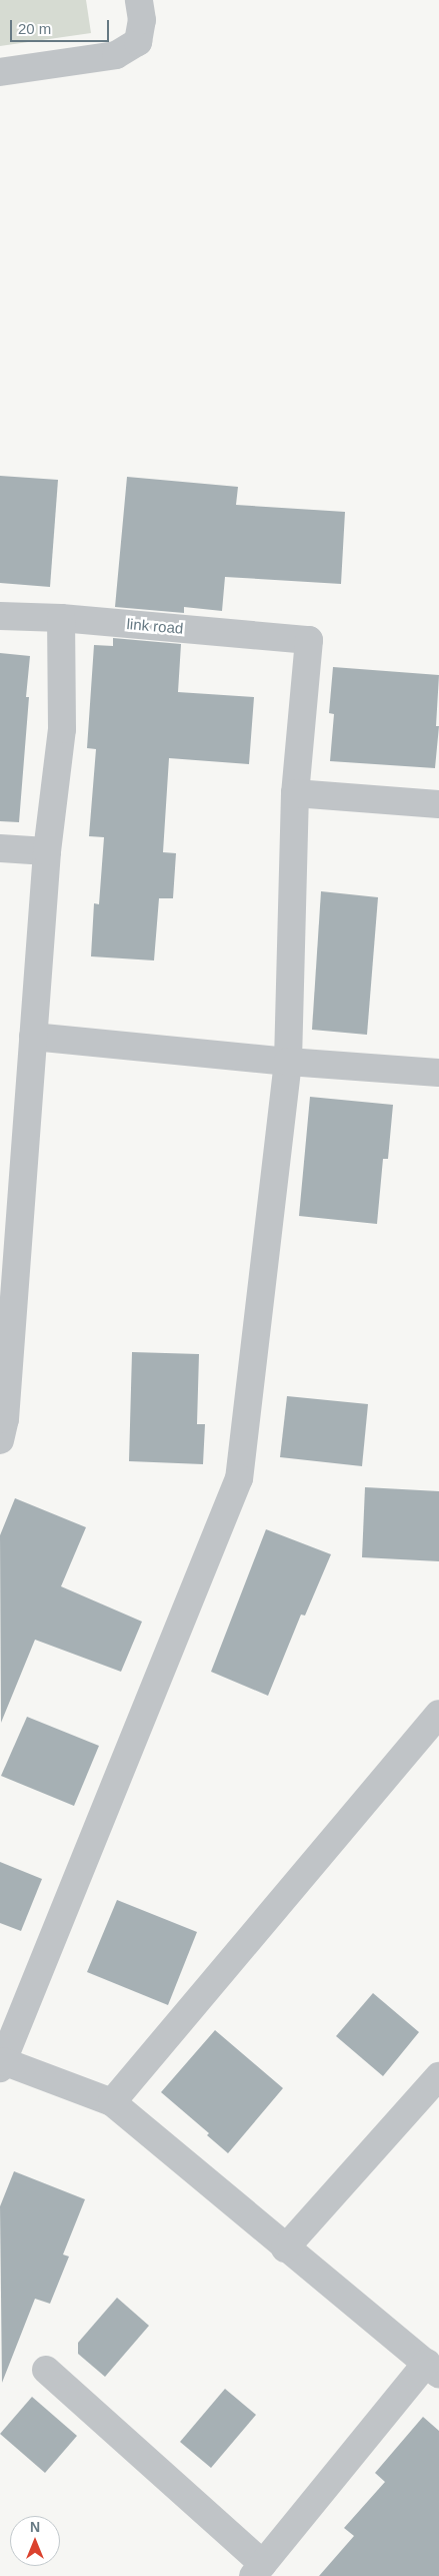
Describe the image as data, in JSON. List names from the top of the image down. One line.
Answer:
{"streets":{"street":["link road"]},"scale_bar":"20 m","north":"top"}
